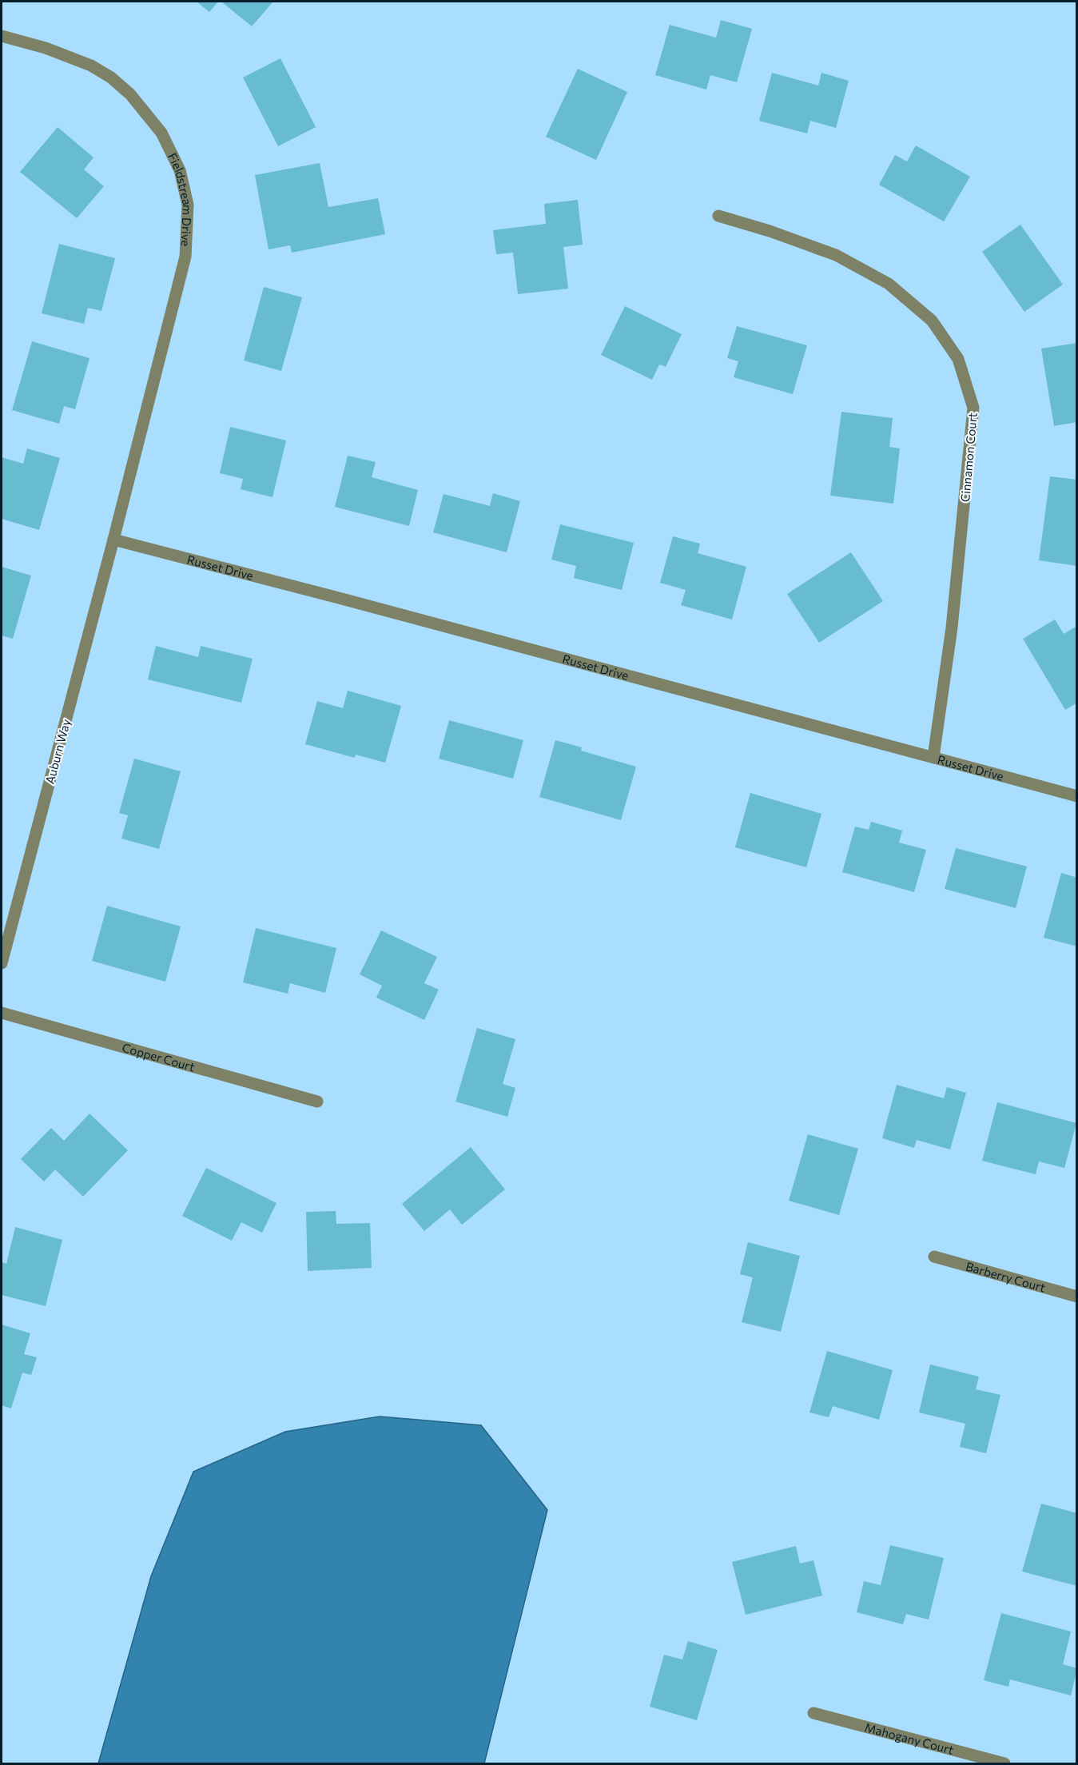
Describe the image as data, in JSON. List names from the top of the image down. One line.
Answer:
{"streets":{"street":["Fieldstream Drive","Cinnamon Court","Russet Drive","Auburn Way","Copper Court","Barberry Court","Mahogany Court"]},"crossings":[["Fieldstream Drive","Russet Drive"],["Fieldstream Drive","Auburn Way"],["Cinnamon Court","Russet Drive"],["Russet Drive","Auburn Way"]]}
